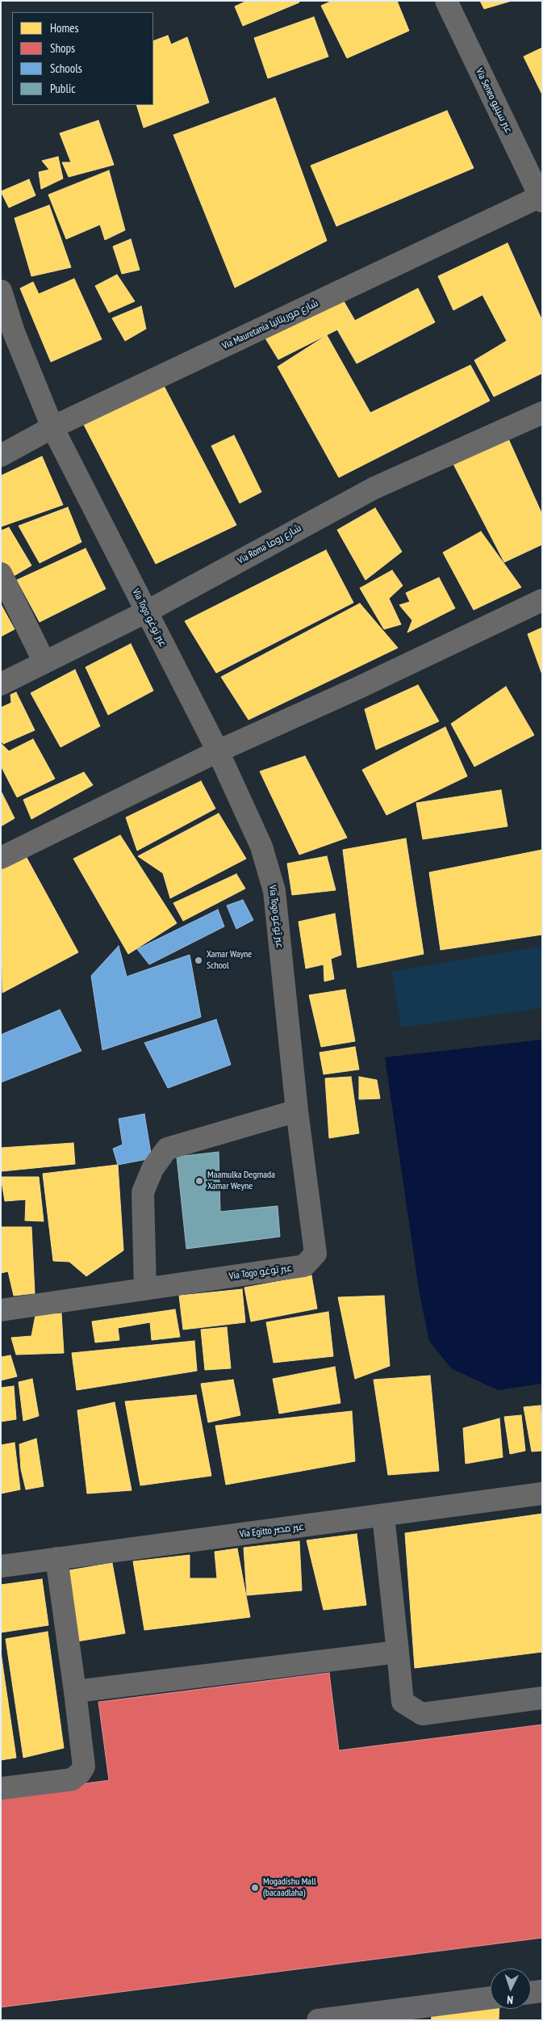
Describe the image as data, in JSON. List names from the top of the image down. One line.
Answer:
{"streets":{"street":["Via Seneo عبر سينيو","Via Mauretania شارع موريتانيا","Via Roma شارع روما","Via Togo عبر توغو","Via Egitto عبر مصر"]},"crossings":[["Via Seneo عبر سينيو","Via Mauretania شارع موريتانيا"],["Via Mauretania شارع موريتانيا","Via Togo عبر توغو"],["Via Roma شارع روما","Via Togo عبر توغو"]],"places":["Xamar Wayne School","Maamulka Degmada Xamar Weyne","Mogadishu Mall (bacaadlaha)"],"legend":["Homes","Shops","Schools","Public"],"north":"bottom"}
